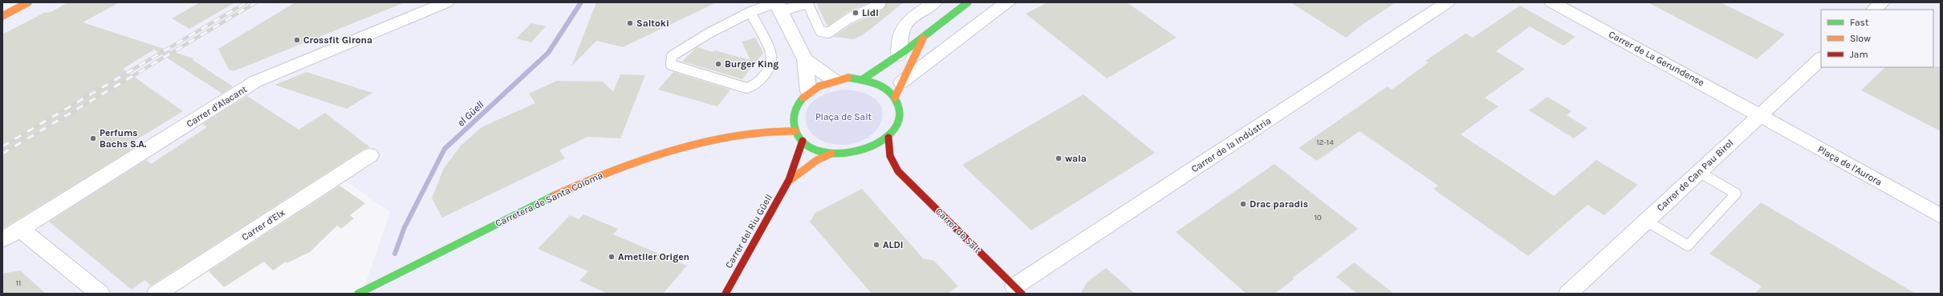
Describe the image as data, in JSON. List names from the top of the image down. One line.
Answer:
{"streets":{"street":["Carrer de La Gerundense","Carrer d'Alacant","Carrer de la Indústria","Plaça de l'Aurora","Carrer de Can Pau Birol","Carretera de Santa Coloma","Carrer d'Elx","Carrer de Salt","Carrer del Riu Güell"]},"crossings":[["Carrer de La Gerundense","Plaça de l'Aurora"],["Carrer de La Gerundense","Carrer de Can Pau Birol"],["Carrer de la Indústria","Carrer de Salt"],["Plaça de l'Aurora","Carrer de Can Pau Birol"],["Carretera de Santa Coloma","Carrer de Salt"],["Carretera de Santa Coloma","Carrer del Riu Güell"],["Carrer de Salt","Carrer del Riu Güell"]],"water":["el Güell"],"parks":["Plaça de Salt"],"places":["Lidl","Saltoki","Crossfit Girona","Burger King","Perfums Bachs S.A.","wala","Drac paradis","ALDI","Ametller Origen"],"house_numbers":["12-14","10","11"],"legend":["Fast","Slow","Jam"]}
